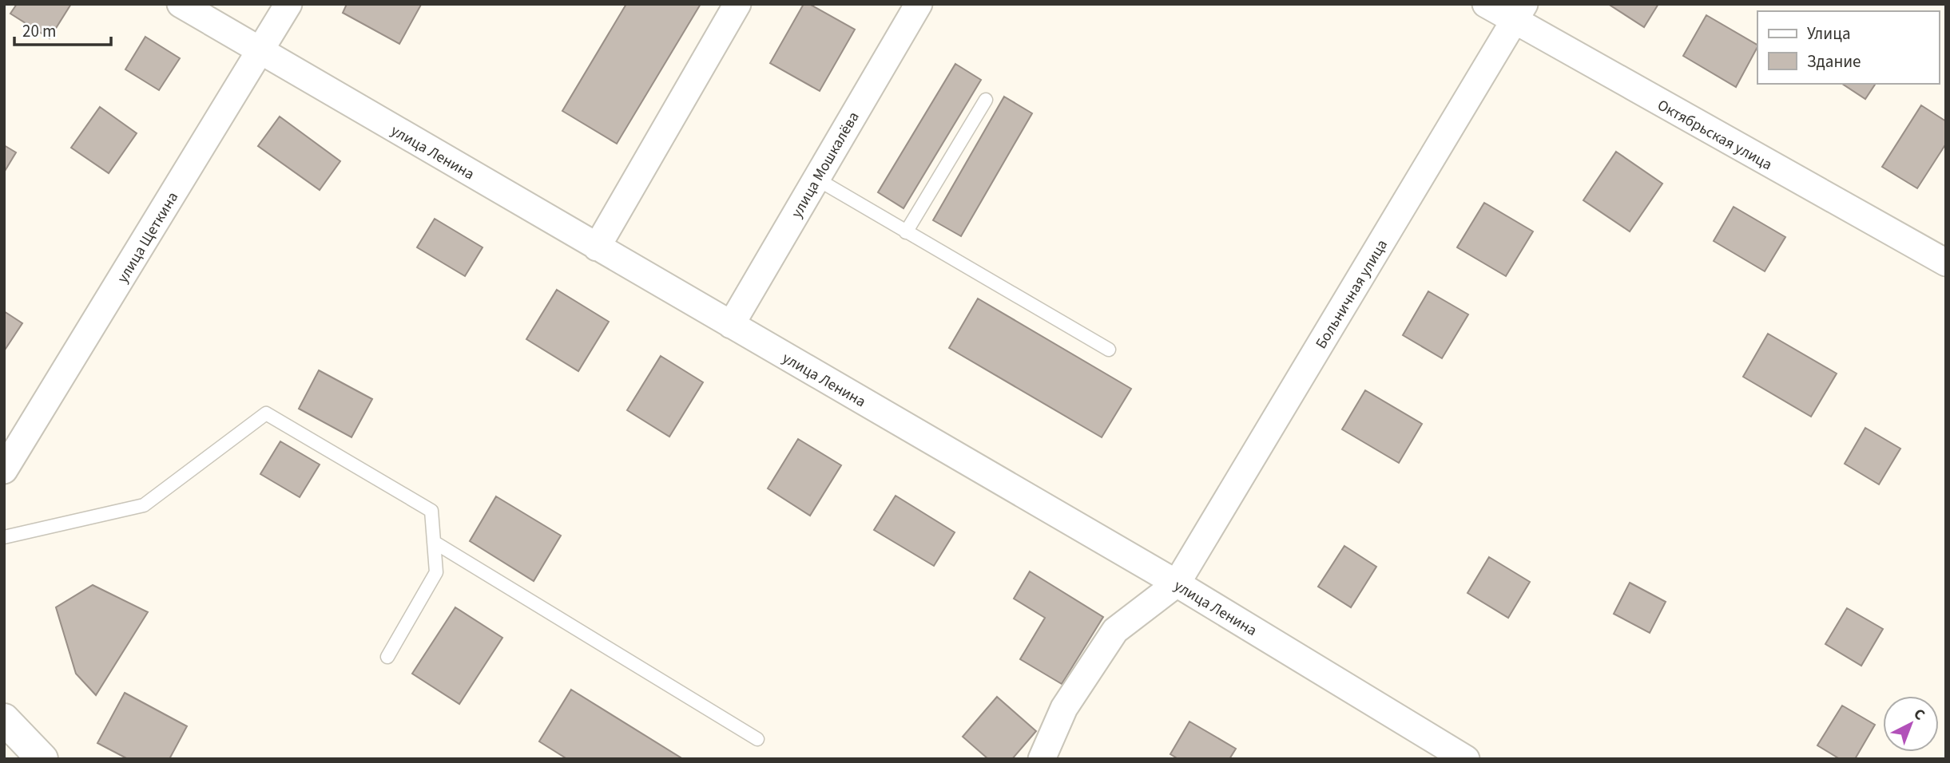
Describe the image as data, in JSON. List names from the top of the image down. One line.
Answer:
{"streets":{"street":["Октябрьская улица","улица Ленина","улица Мошкалёва","улица Щеткина","Больничная улица"]},"crossings":[["Октябрьская улица","Больничная улица"],["улица Ленина","улица Мошкалёва"],["улица Ленина","улица Щеткина"],["улица Ленина","Больничная улица"]],"legend":["Улица","Здание"],"scale_bar":"20 m","north":"top right"}
